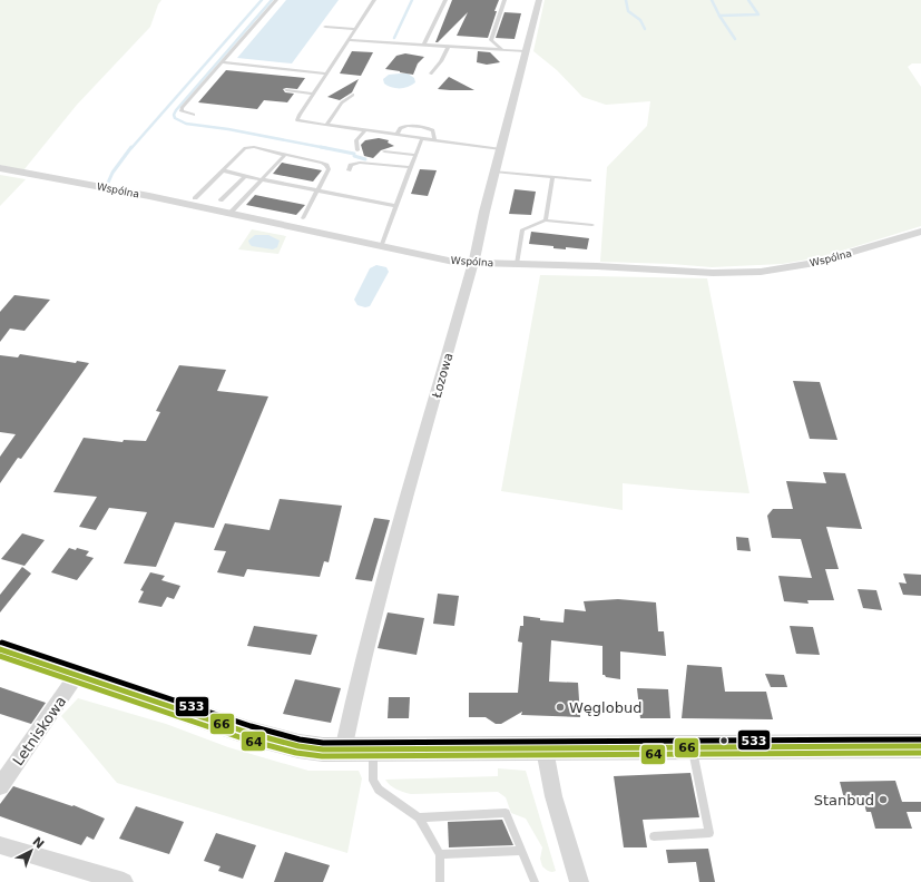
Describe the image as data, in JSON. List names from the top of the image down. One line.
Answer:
{"streets":{"street":["Wspólna","Łozowa","Letniskowa"]},"crossings":[["Wspólna","Łozowa"]],"places":["Węglobud","Stanbud"],"lines":["transit line 533","transit line 66","transit line 64"],"north":"top right"}
